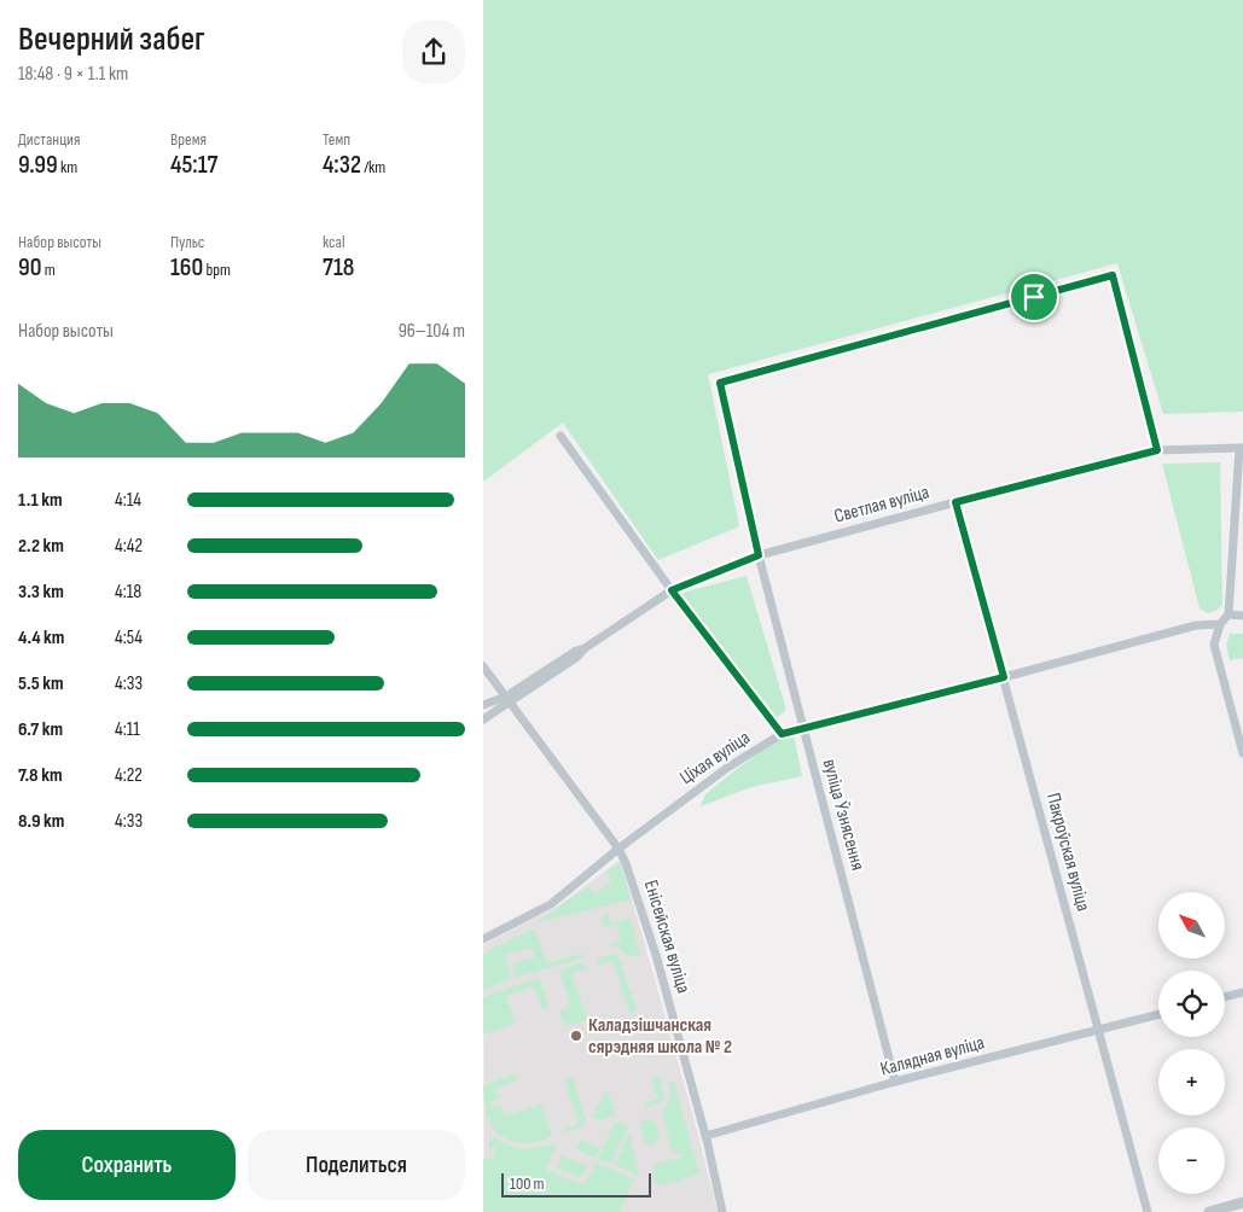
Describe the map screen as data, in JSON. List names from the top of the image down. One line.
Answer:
{"streets":{"street":["Светлая вуліца","Ціхая вуліца","вуліца Ўзнясення","Пакроўская вуліца","Енісейская вуліца","Калядная вуліца"]},"crossings":[["Светлая вуліца","вуліца Ўзнясення"],["Светлая вуліца","Пакроўская вуліца"],["Светлая вуліца","Енісейская вуліца"],["Ціхая вуліца","вуліца Ўзнясення"],["Ціхая вуліца","Пакроўская вуліца"],["Ціхая вуліца","Енісейская вуліца"],["вуліца Ўзнясення","Калядная вуліца"],["Пакроўская вуліца","Калядная вуліца"],["Енісейская вуліца","Калядная вуліца"]],"places":["Каладзішчанская сярэдняя школа № 2"],"scale_bar":"100 m","north":"top left","page":{"heading":["Вечерний забег","18:48 · 9 × 1.1 km"],"stats":[["Дистанция","9.99 km"],["Время","45:17"],["Темп","4:32 /km"],["Набор высоты","90 m"],["Пульс","160 bpm"],["kcal","718"]],"chart":["Набор высоты","96–104 m"],"list":[{"name":"1.1 km","note":"4:14"},{"name":"2.2 km","note":"4:42"},{"name":"3.3 km","note":"4:18"},{"name":"4.4 km","note":"4:54"},{"name":"5.5 km","note":"4:33"},{"name":"6.7 km","note":"4:11"},{"name":"7.8 km","note":"4:22"},{"name":"8.9 km","note":"4:33"}],"map_buttons":["+","−"],"buttons":["Сохранить","Поделиться"],"scale":"100 m"}}
